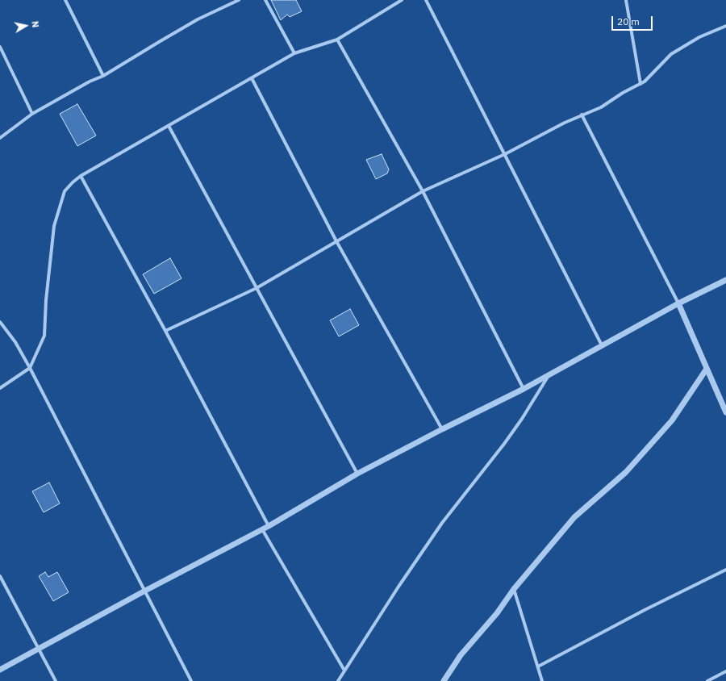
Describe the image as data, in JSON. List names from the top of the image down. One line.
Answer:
{"scale_bar":"20 m","north":"right"}
